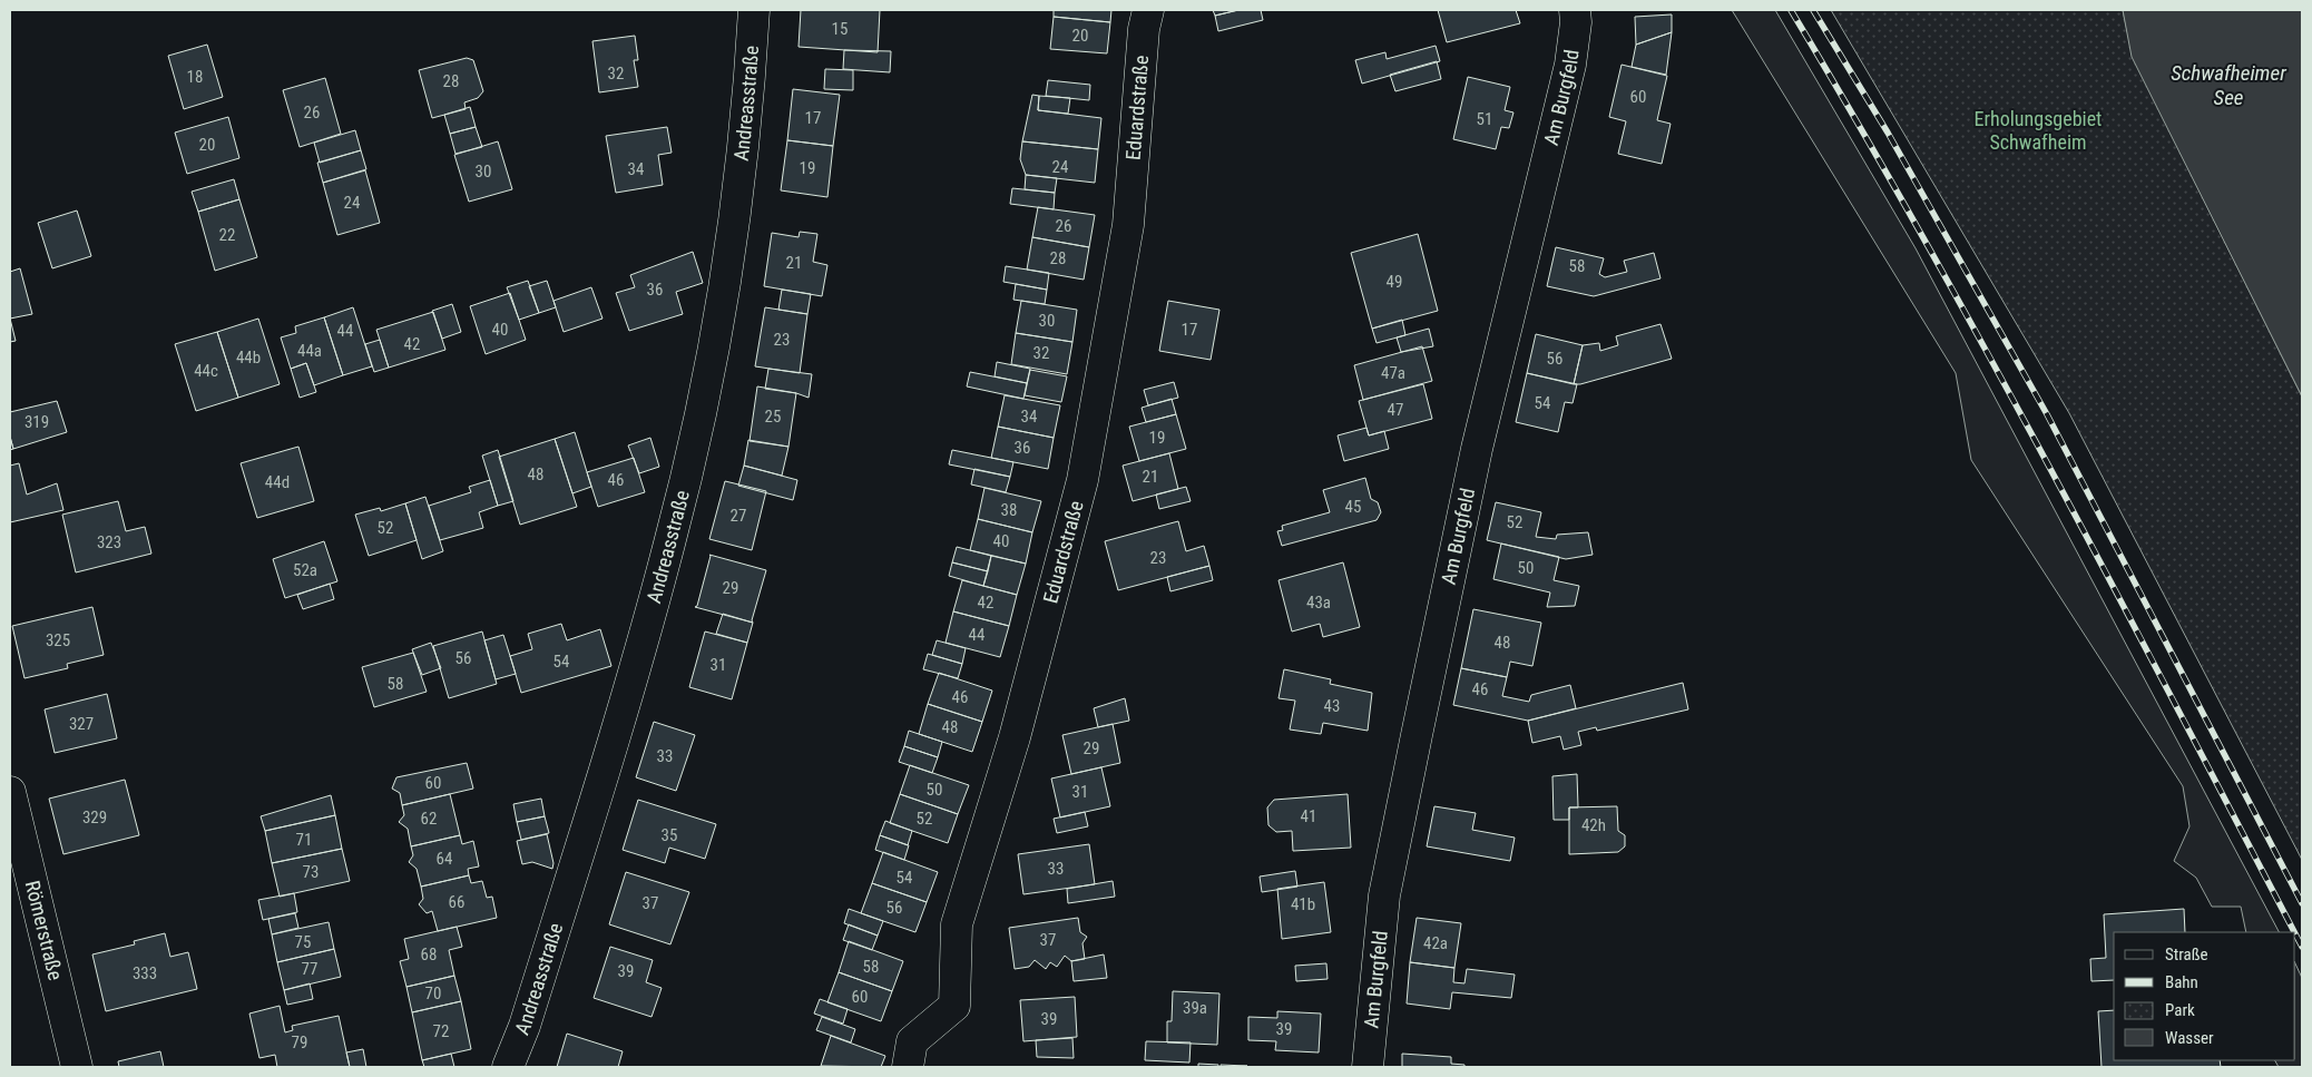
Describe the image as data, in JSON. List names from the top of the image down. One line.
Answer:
{"streets":{"street":["Am Burgfeld","Andreasstraße","Eduardstraße","Römerstraße"]},"water":["Schwafheimer See"],"parks":["Erholungsgebiet Schwafheim"],"house_numbers":["15","20","32","18","28","60","26","17","51","20","24","19","34","30","24","26","22","28","21","58","49","36","30","40","17","44","23","42","44a","32","44b","56","44c","47a","54","47","25","34","319","19","36","48","21","46","44d","45","38","27","52","52","40","323","23","50","52a","29","42","43a","44","325","48","56","54","31","58","46","46","43","327","48","29","33","60","50","31","41","329","62","52","42h","35","71","64","33","73","54","66","37","41b","56","37","75","42a","68","58","77","39","333","70","60","39a","39","39","72","79"],"legend":["Straße","Bahn","Park","Wasser"]}
